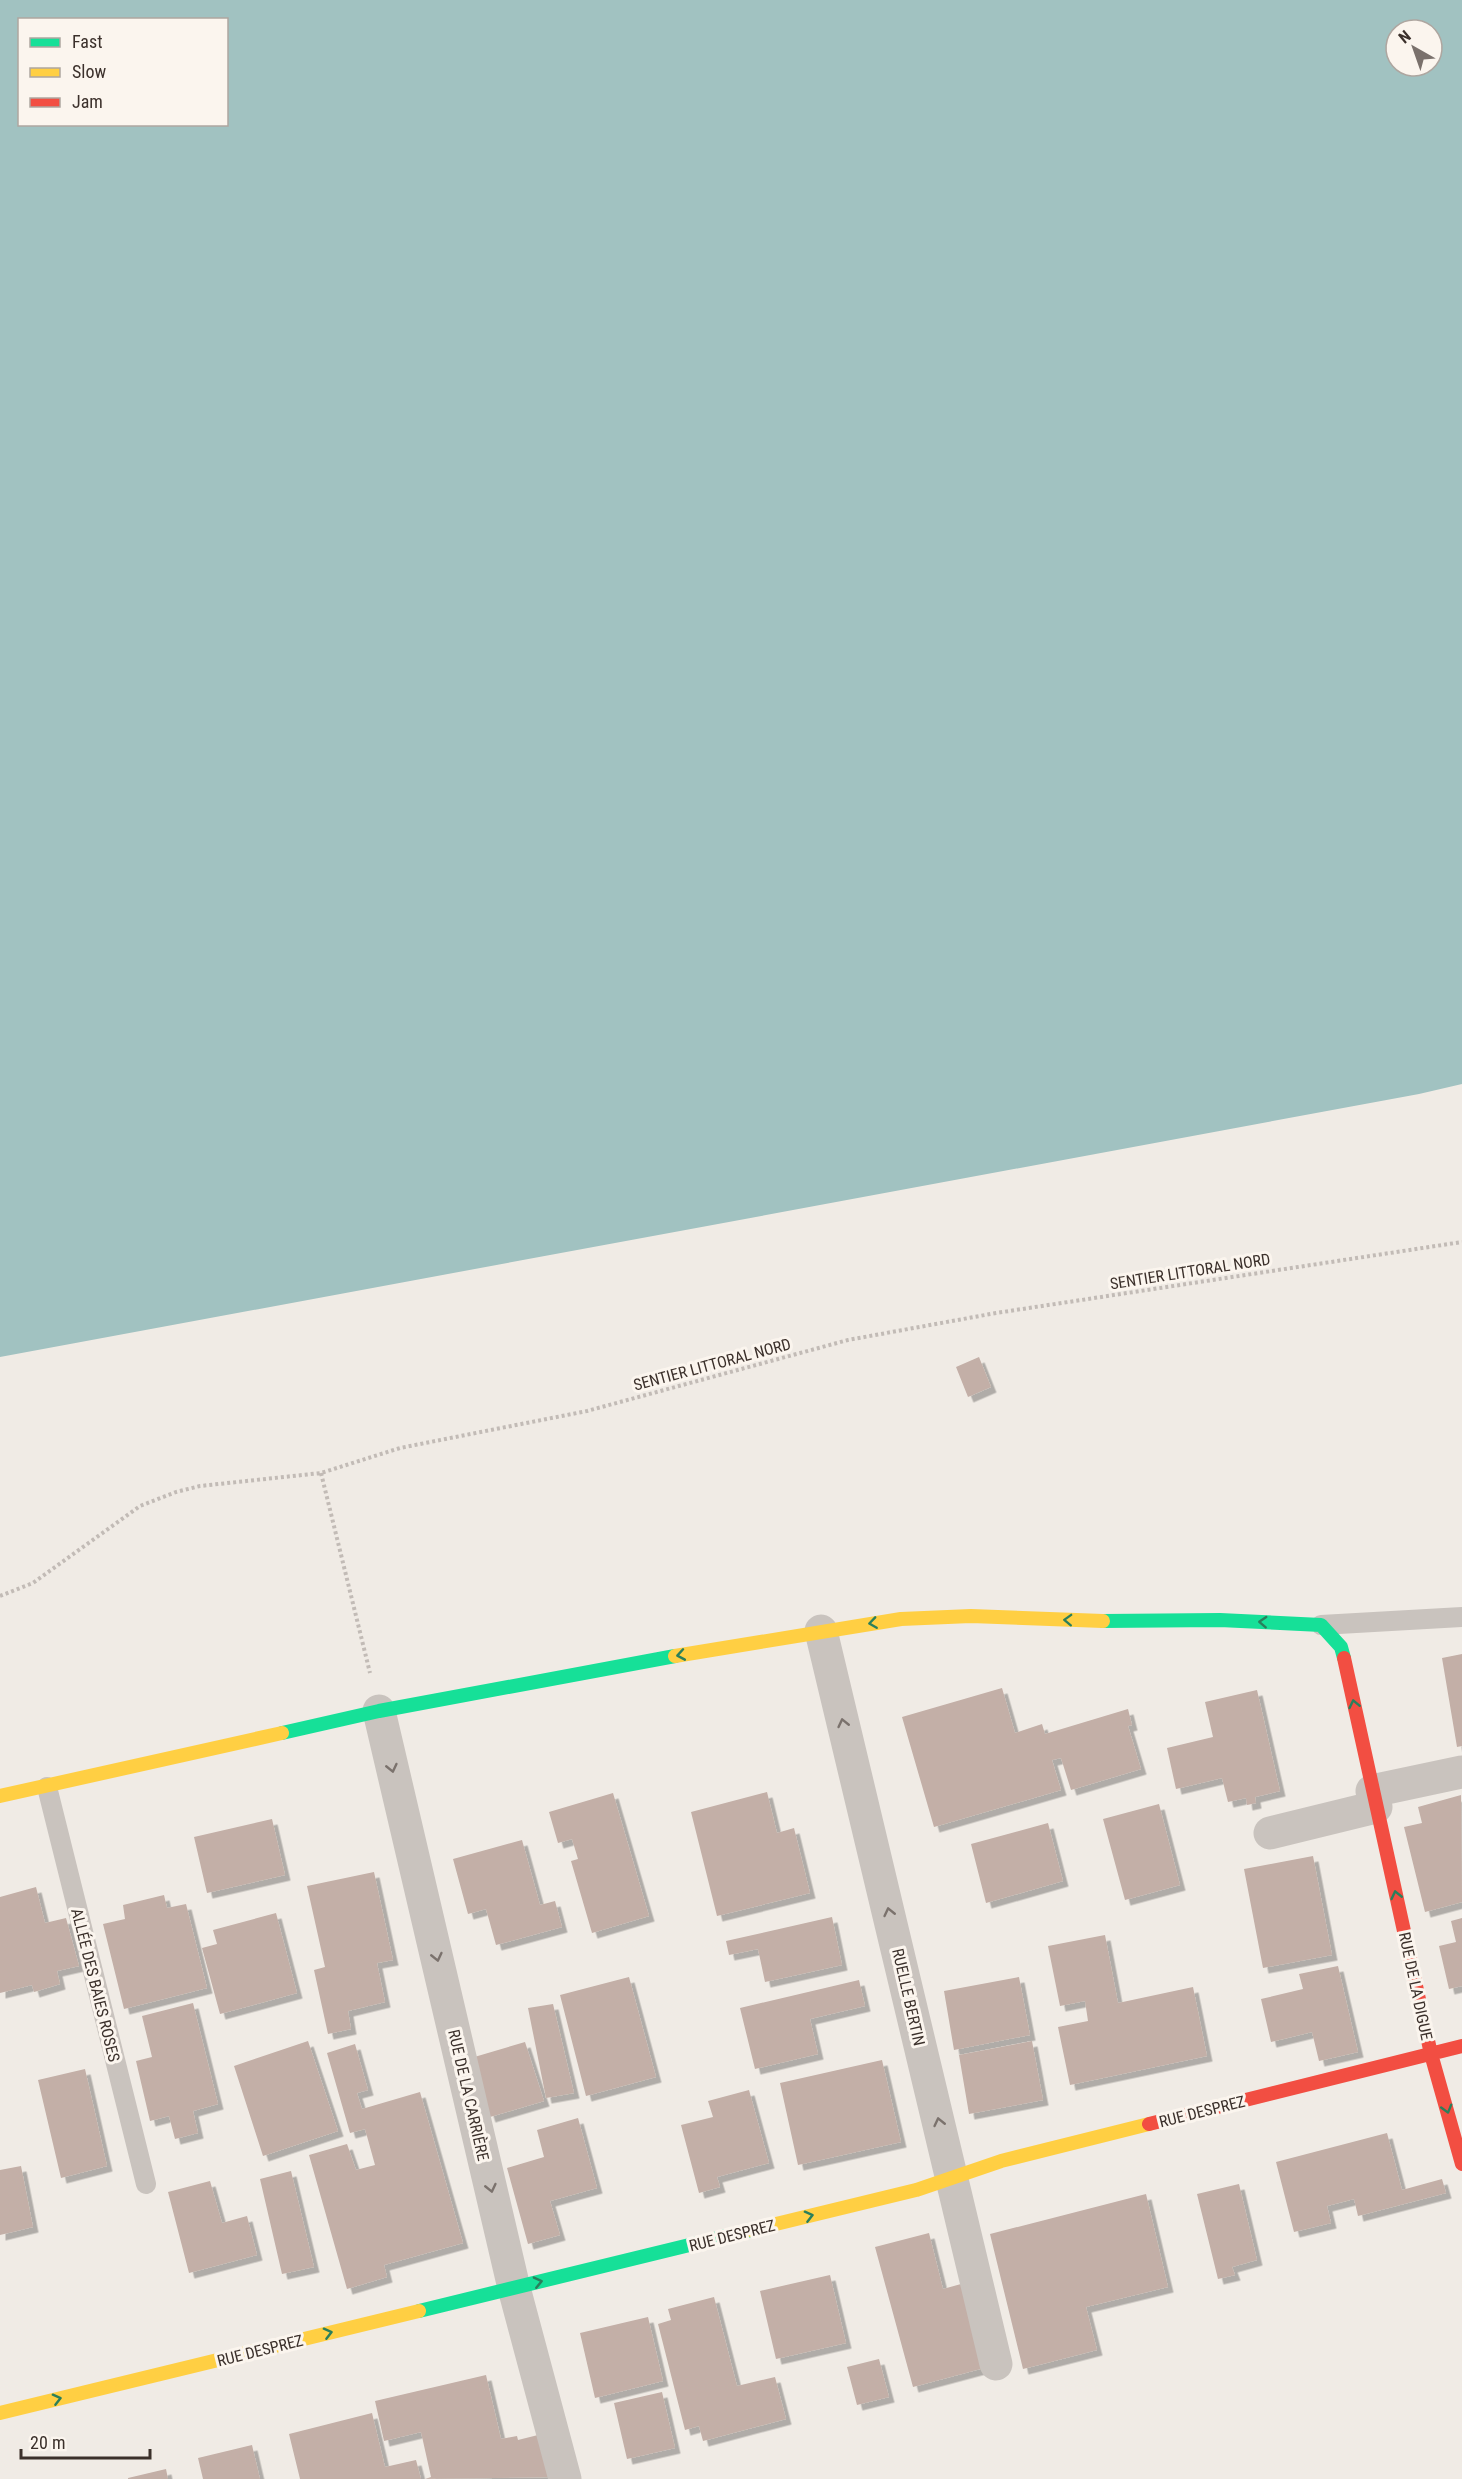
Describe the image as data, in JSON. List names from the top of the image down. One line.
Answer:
{"streets":{"street":["RUE DE LA DIGUE","RUELLE BERTIN","RUE DE LA CARRIÈRE","RUE DESPREZ"],"lane":["ALLÉE DES BAIES ROSES"],"path":["SENTIER LITTORAL NORD"]},"crossings":[["RUE DE LA DIGUE","RUE DESPREZ"],["RUELLE BERTIN","RUE DESPREZ"],["RUE DE LA CARRIÈRE","RUE DESPREZ"]],"one_way":["RUELLE BERTIN","RUE DE LA CARRIÈRE","RUE DESPREZ"],"legend":["Fast","Slow","Jam"],"scale_bar":"20 m","north":"top left"}
